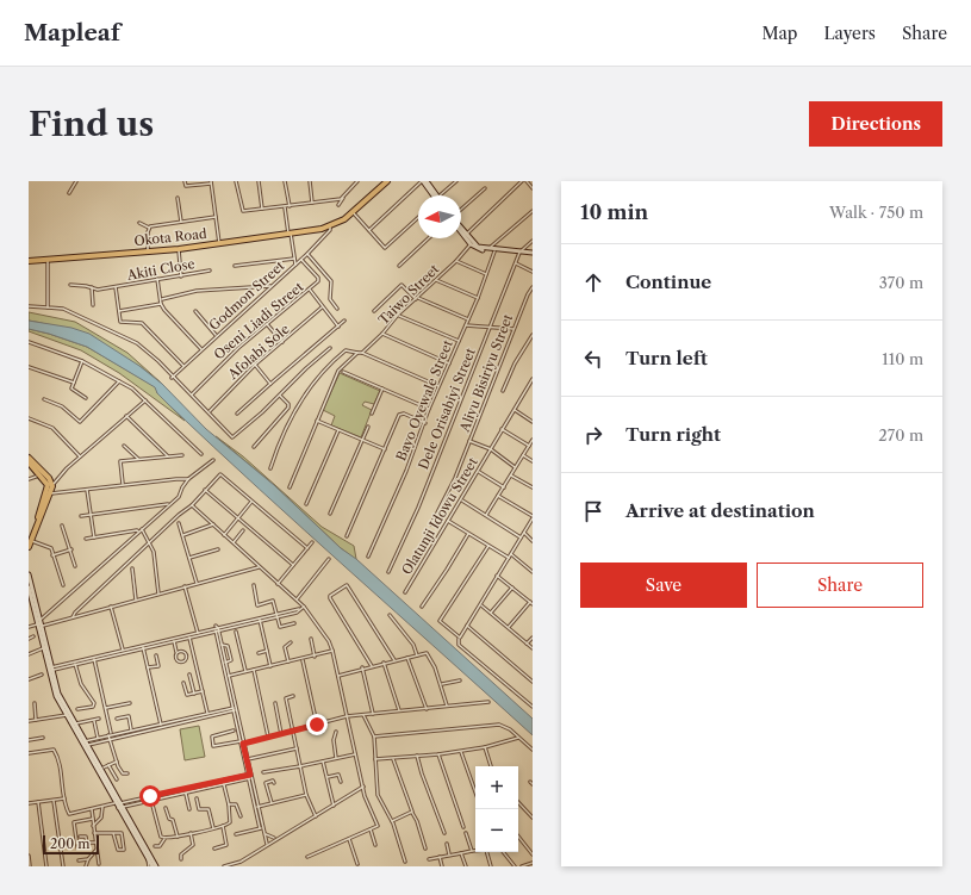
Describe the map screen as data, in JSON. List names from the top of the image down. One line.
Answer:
{"streets":{"main road":["Okota Road"],"street":["Akiti Close","Taiwo Street","Godmon Street","Oseni Liadi Street","Afolabi Sole","Aliyu Bisiriyu Street","Bayo Oyewale Street","Dele Orisabiyi Street","Olatunji Idowu Street"]},"crossings":[["Okota Road","Godmon Street"],["Godmon Street","Oseni Liadi Street"]],"scale_bar":"200 m","north":"left","page":{"header":"Mapleaf","nav":["Map","Layers","Share"],"buttons":["Directions",["Save","Share"]],"title":"Find us","heading":["10 min","Walk · 750 m"],"list":[["Continue","370 m"],["Turn left","110 m"],["Turn right","270 m"],"Arrive at destination"],"map_buttons":["+","−"],"scale":"200 m"}}
